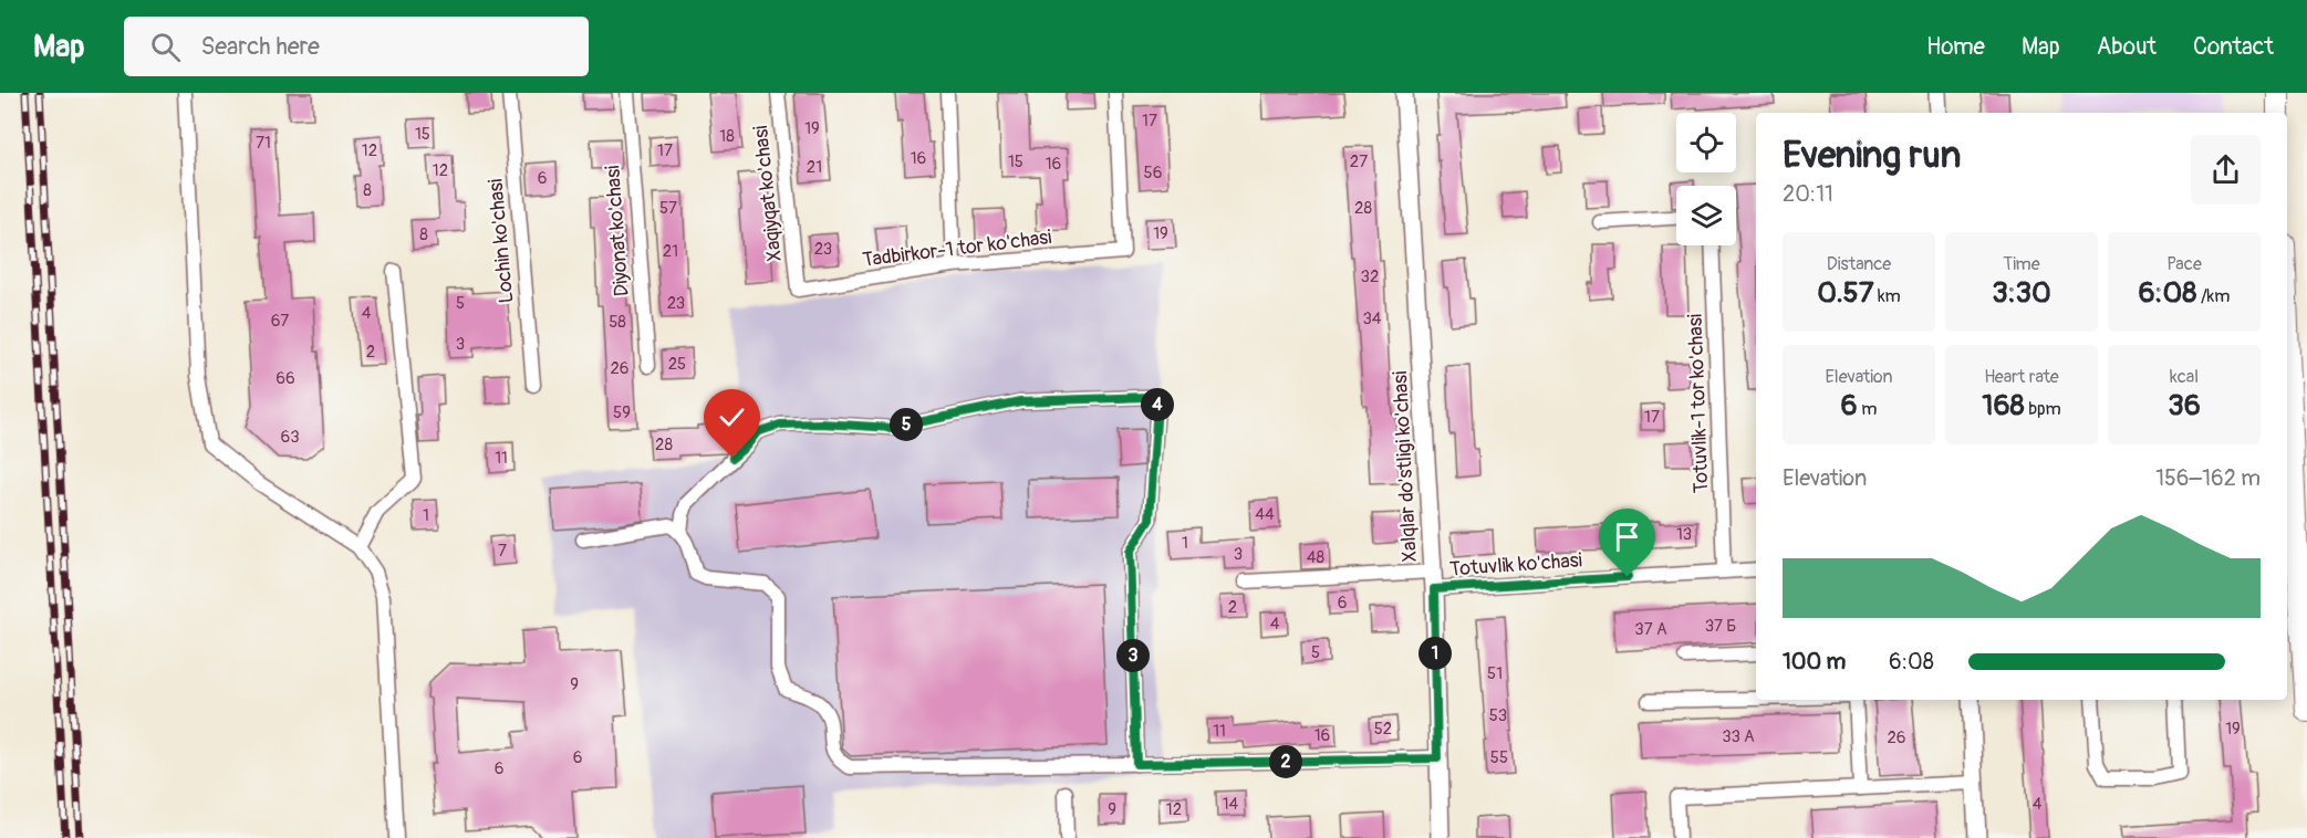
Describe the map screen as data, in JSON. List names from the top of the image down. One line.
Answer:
{"streets":{"street":["Xaqiyqat ko'chasi","Diyonat ko'chasi","Lochin ko'chasi","Tadbirkor-1 tor ko'chasi","Totuvlik-1 tor ko'chasi","Xalqlar do'stligi ko'chasi","Totuvlik ko'chasi"]},"crossings":[["Xaqiyqat ko'chasi","Tadbirkor-1 tor ko'chasi"],["Totuvlik-1 tor ko'chasi","Totuvlik ko'chasi"],["Xalqlar do'stligi ko'chasi","Totuvlik ko'chasi"]],"house_numbers":["17","19","15","18","71","12","17","16","15","27","16","21","12","56","6","8","57","28","19","8","23","21","32","5","23","4","34","67","58","3","2","25","26","66","59","17","63","28","11","44","1","13","1","7","3","48","6","2","4","37 Б","37 А","5","51","9","53","52","19","11","16","33 А","26","6","55","6","14","4","9","12"],"page":{"header":"Map","search":"Search here","nav":["Home","Map","About","Contact"],"heading":["Evening run","20:11"],"stats":[["Distance","0.57 km"],["Time","3:30"],["Pace","6:08 /km"],["Elevation","6 m"],["Heart rate","168 bpm"],["kcal","36"]],"pins":["4","5","1","3","2"],"chart":["Elevation","156–162 m"],"list":[{"name":"100 m","note":"6:08"}]}}
